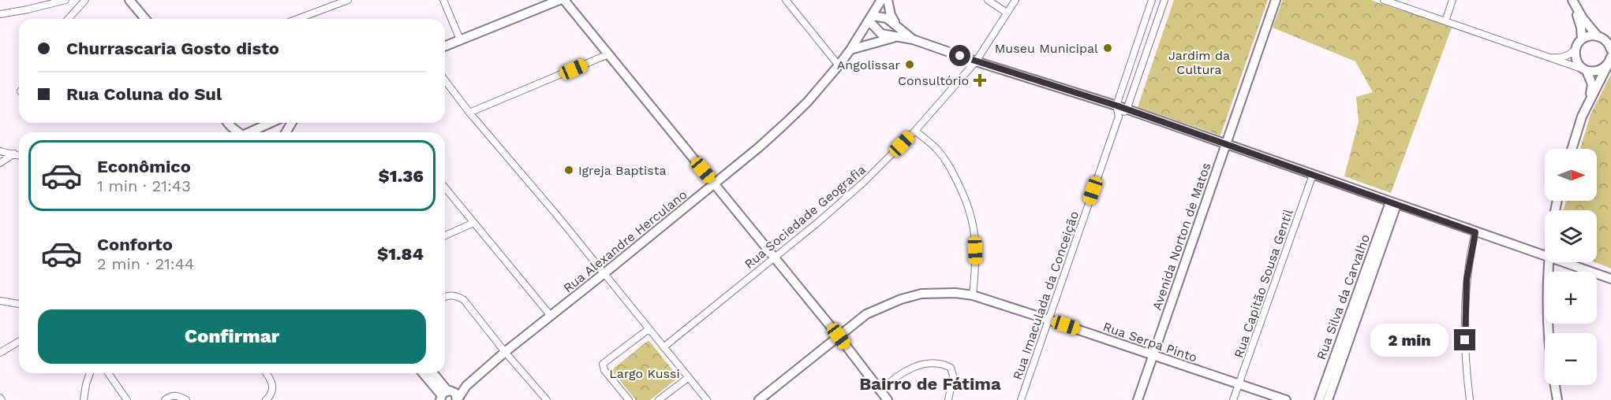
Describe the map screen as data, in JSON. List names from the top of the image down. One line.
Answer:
{"streets":{"street":["Rua Sociedade Geografia","Avenida Norton de Matos","Rua Alexandre Herculano","Rua Capitão Sousa Gentil","Rua Imaculada da Conceição","Rua Silva da Carvalho","Rua Serpa Pinto"]},"crossings":[["Avenida Norton de Matos","Rua Serpa Pinto"],["Rua Capitão Sousa Gentil","Rua Serpa Pinto"],["Rua Imaculada da Conceição","Rua Serpa Pinto"]],"districts":["Bairro de Fátima"],"parks":["Jardim da Cultura","Largo Kussi"],"places":{"other":["Museu Municipal","Angolissar","Igreja Baptista"],"health":["Consultório"]},"north":"right","page":{"banner":["Churrascaria Gosto disto","Rua Coluna do Sul"],"list":[{"name":"Econômico","note":"1 min · 21:43","value":"$1.36"},{"name":"Conforto","note":"2 min · 21:44","value":"$1.84"}],"map_buttons":["+","−"],"buttons":"Confirmar","bubble":"2 min"}}
